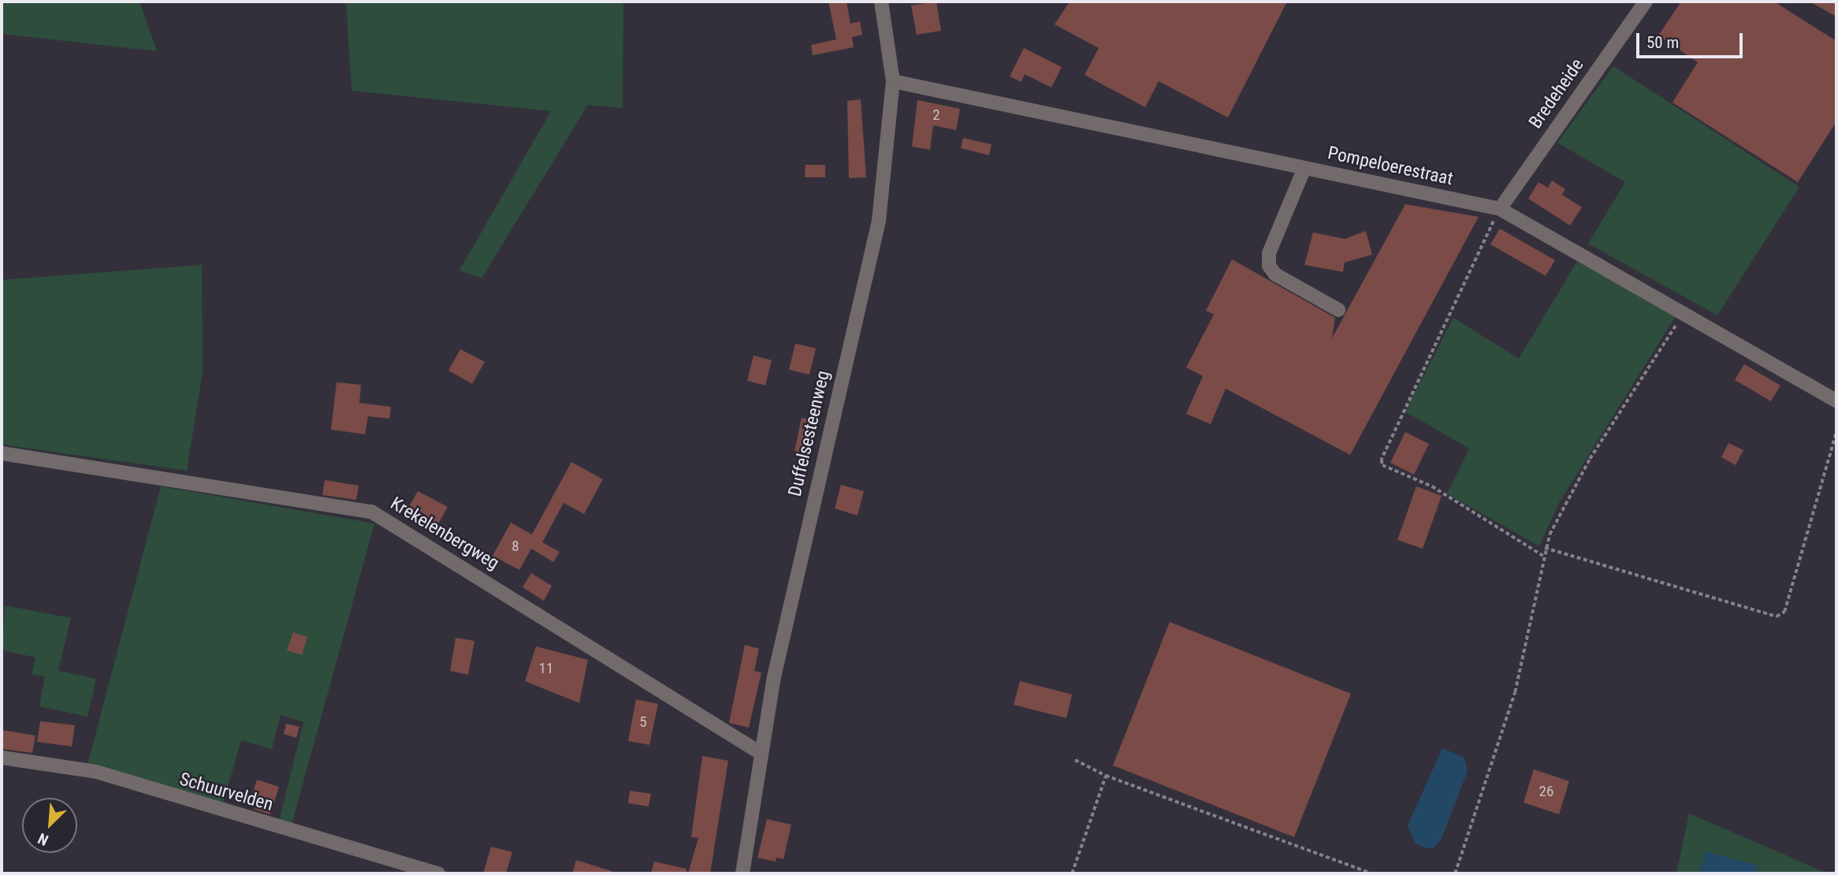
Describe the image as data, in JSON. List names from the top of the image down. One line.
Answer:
{"streets":{"street":["Bredeheide","Pompeloerestraat","Duffelsesteenweg","Krekelenbergweg","Schuurvelden"]},"crossings":[["Bredeheide","Pompeloerestraat"],["Pompeloerestraat","Duffelsesteenweg"],["Duffelsesteenweg","Krekelenbergweg"]],"house_numbers":["2","8","11","5","26"],"scale_bar":"50 m","north":"bottom left"}
